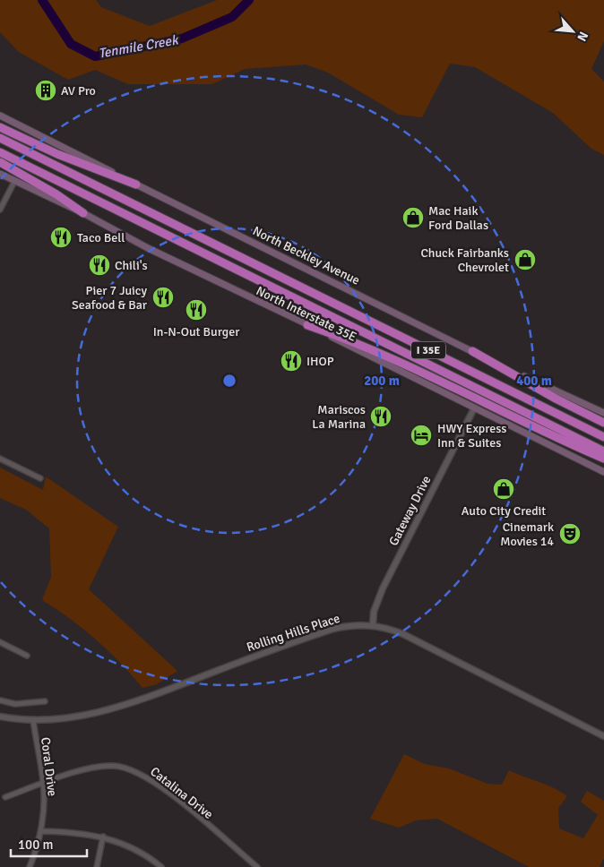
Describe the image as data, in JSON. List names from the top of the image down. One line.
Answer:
{"streets":{"highway":["I 35E"],"main road":["North Beckley Avenue","North Interstate 35E"],"street":["Gateway Drive","Rolling Hills Place","Coral Drive","Catalina Drive"]},"crossings":[["North Interstate 35E","Gateway Drive"],["Gateway Drive","Rolling Hills Place"],["Rolling Hills Place","Coral Drive"],["Coral Drive","Catalina Drive"]],"water":["Tenmile Creek"],"places":{"building":["AV Pro"],"shop":["Mac Haik Ford Dallas","Chuck Fairbanks Chevrolet","Auto City Credit"],"restaurant":["Taco Bell","Chili's","Pier 7 Juicy Seafood & Bar","In-N-Out Burger","IHOP","Mariscos La Marina"],"hotel":["HWY Express Inn & Suites"],"theatre":["Cinemark Movies 14"]},"scale_bar":"100 m","north":"bottom right","rings":["200 m","400 m"]}
